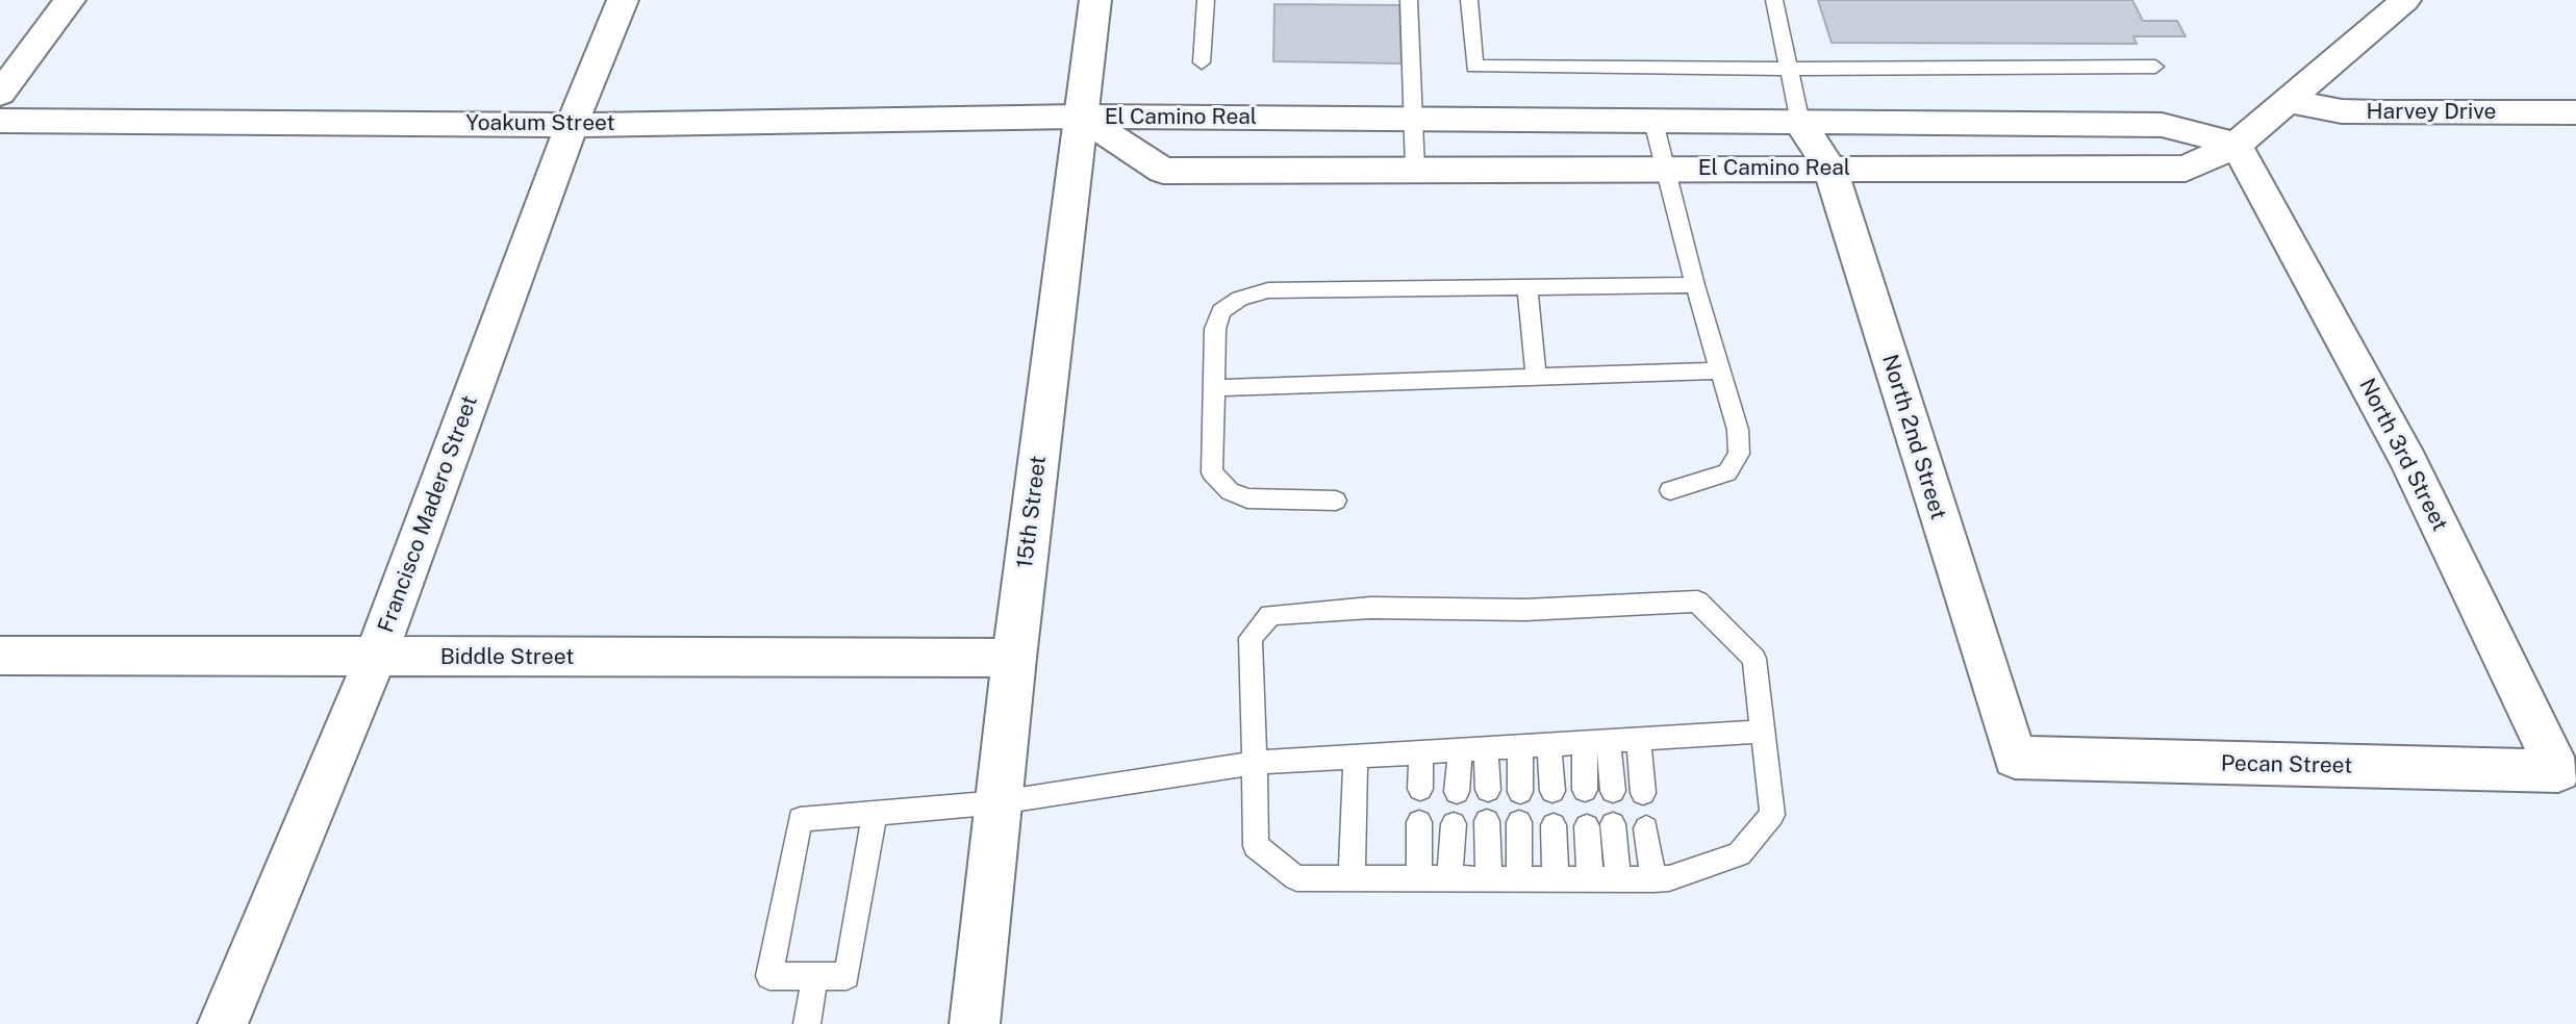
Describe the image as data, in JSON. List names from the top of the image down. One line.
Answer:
{"streets":{"street":["Harvey Drive","El Camino Real","Yoakum Street","North 2nd Street","North 3rd Street","15th Street","Francisco Madero Street","Biddle Street","Pecan Street"]},"crossings":[["Harvey Drive","El Camino Real"],["El Camino Real","Yoakum Street"],["El Camino Real","North 2nd Street"],["El Camino Real","North 3rd Street"],["El Camino Real","15th Street"],["Yoakum Street","15th Street"],["Yoakum Street","Francisco Madero Street"],["North 2nd Street","Pecan Street"],["North 3rd Street","Pecan Street"],["15th Street","Biddle Street"],["Francisco Madero Street","Biddle Street"]]}
